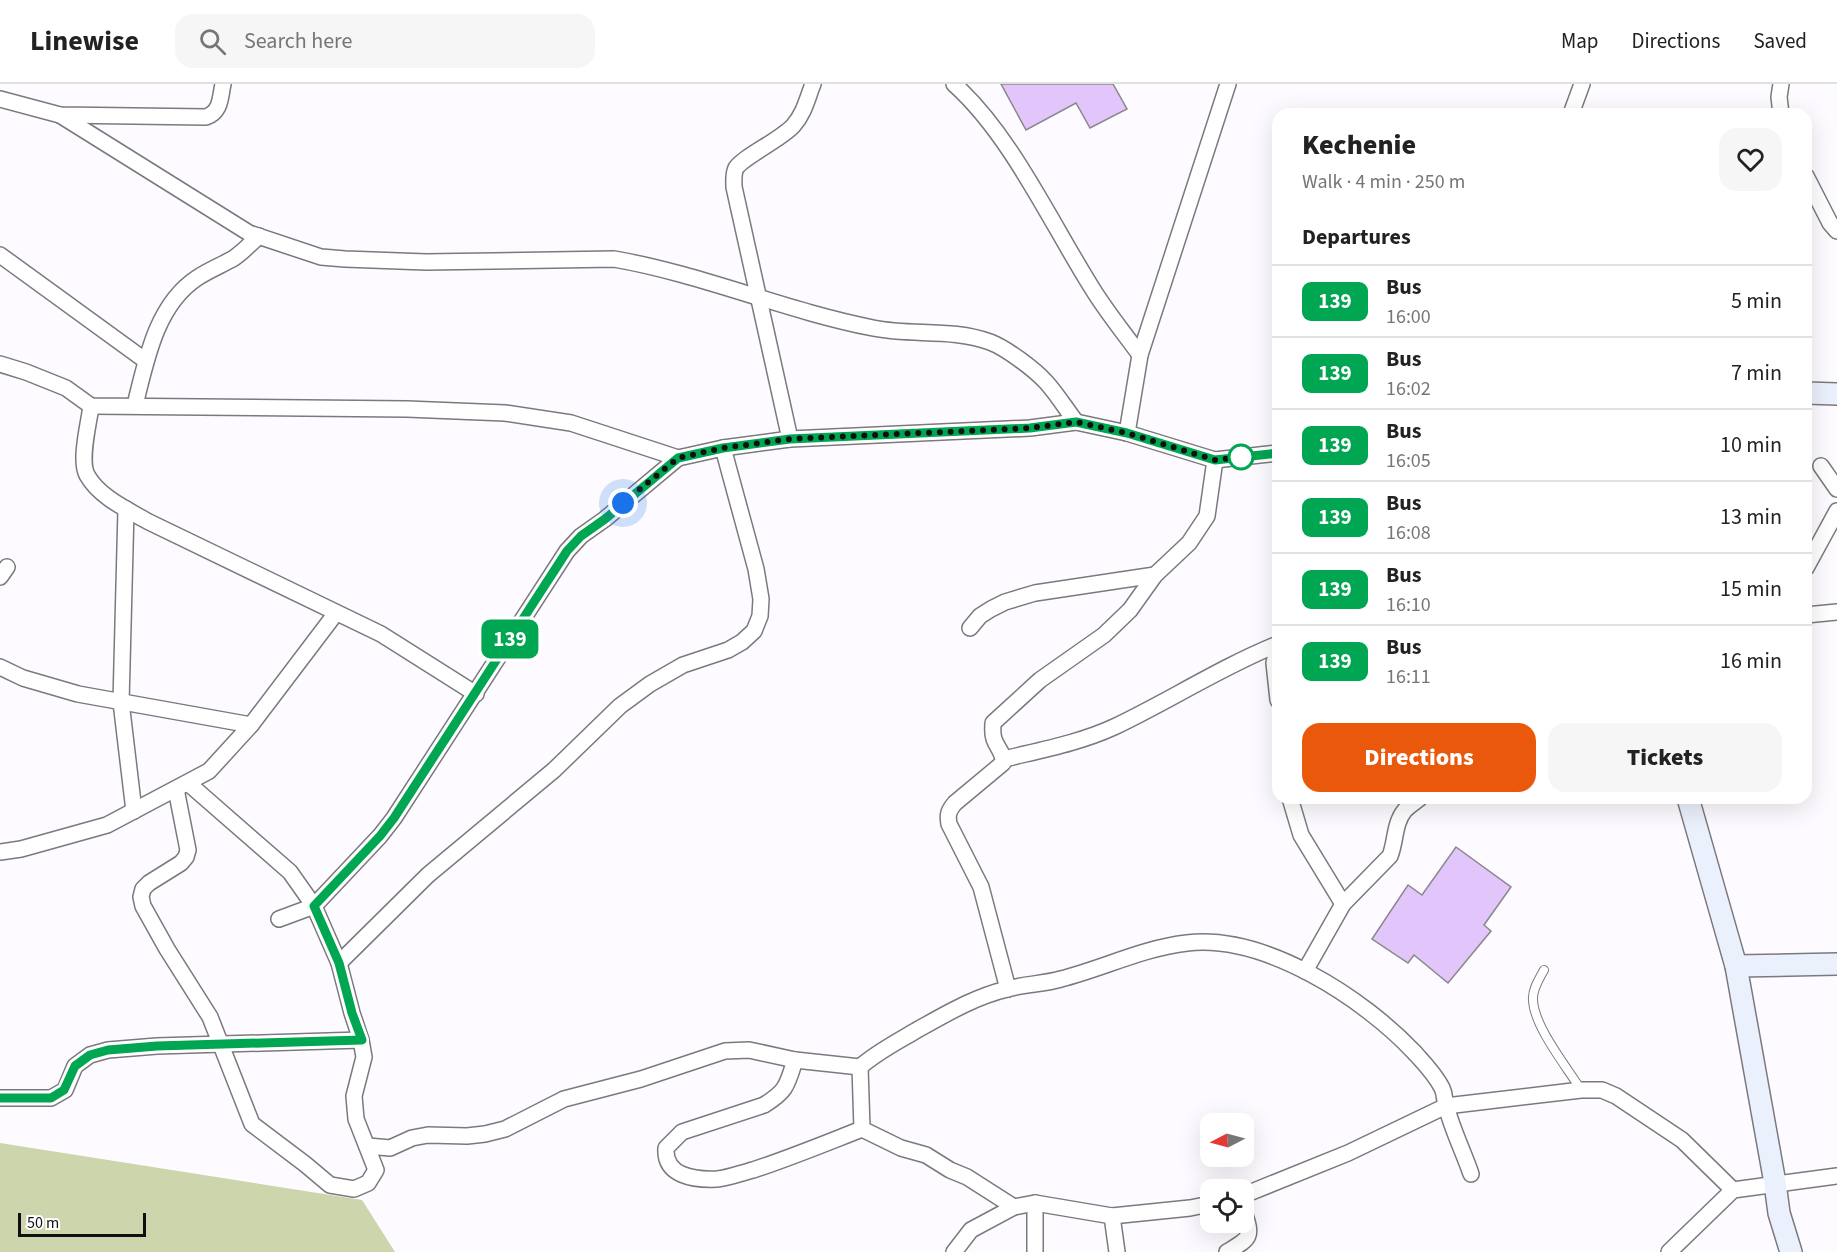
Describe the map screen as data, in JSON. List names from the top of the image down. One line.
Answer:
{"lines":["bus line 139"],"scale_bar":"50 m","north":"left","page":{"header":"Linewise","search":"Search here","nav":["Map","Directions","Saved"],"on_map":"139","heading":[["Kechenie","Walk · 4 min · 250 m"],"Departures"],"list":[{"mark":"139","name":"Bus","note":"16:00","value":"5 min"},{"mark":"139","name":"Bus","note":"16:02","value":"7 min"},{"mark":"139","name":"Bus","note":"16:05","value":"10 min"},{"mark":"139","name":"Bus","note":"16:08","value":"13 min"},{"mark":"139","name":"Bus","note":"16:10","value":"15 min"},{"mark":"139","name":"Bus","note":"16:11","value":"16 min"}],"buttons":["Directions","Tickets"],"scale":"50 m"}}
